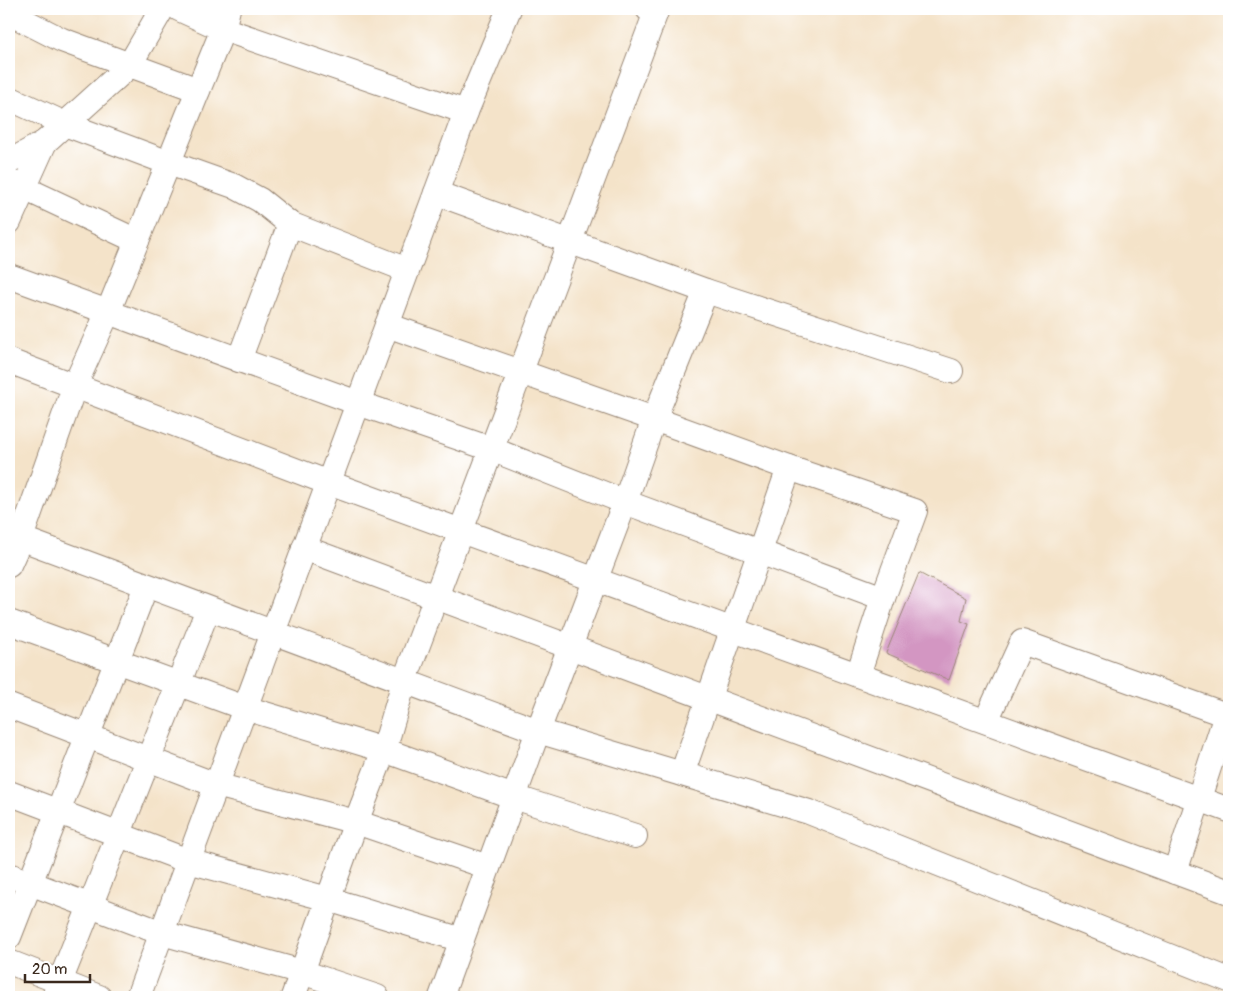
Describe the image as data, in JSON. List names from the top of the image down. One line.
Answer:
{"scale_bar":"20 m"}
